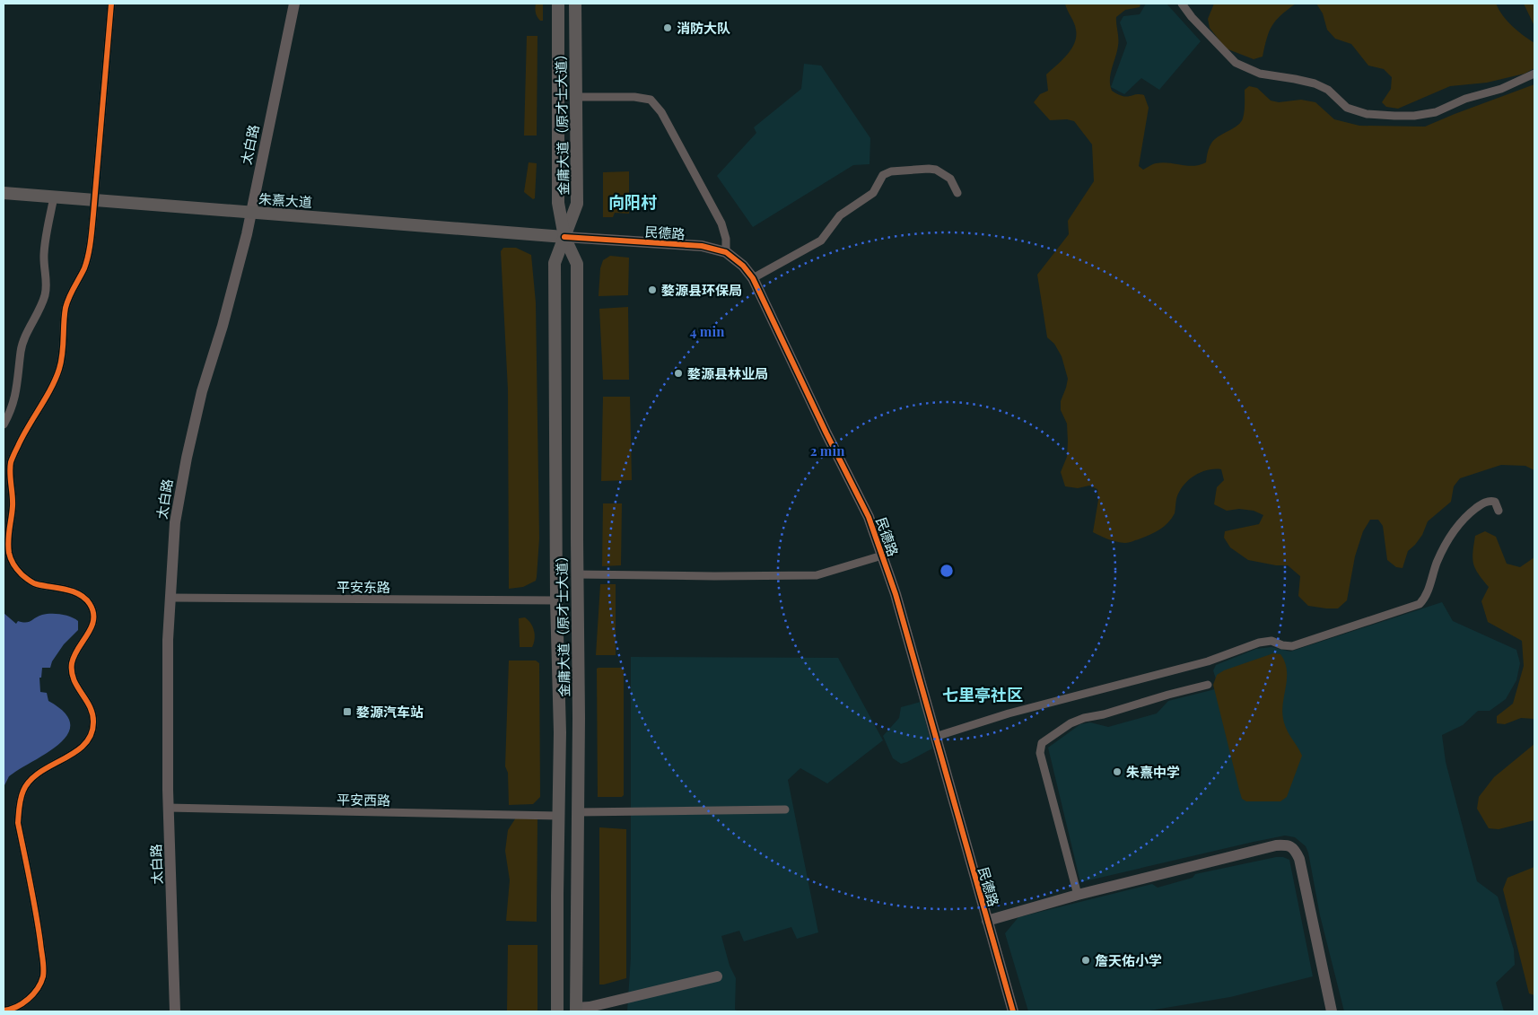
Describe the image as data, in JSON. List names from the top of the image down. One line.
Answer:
{"streets":{"main road":["金庸大道（原才士大道）","朱熹大道"],"street":["太白路","民德路","平安东路","平安西路"]},"crossings":[["金庸大道（原才士大道）","朱熹大道"],["金庸大道（原才士大道）","民德路"],["金庸大道（原才士大道）","平安东路"],["金庸大道（原才士大道）","平安西路"],["太白路","朱熹大道"],["太白路","平安东路"],["太白路","平安西路"],["朱熹大道","民德路"]],"districts":["向阳村","七里亭社区"],"places":{"other":["消防大队","婺源县环保局","婺源县林业局","朱熹中学","詹天佑小学"],"transit":["婺源汽车站"]},"rings":["4 min","2 min"]}
